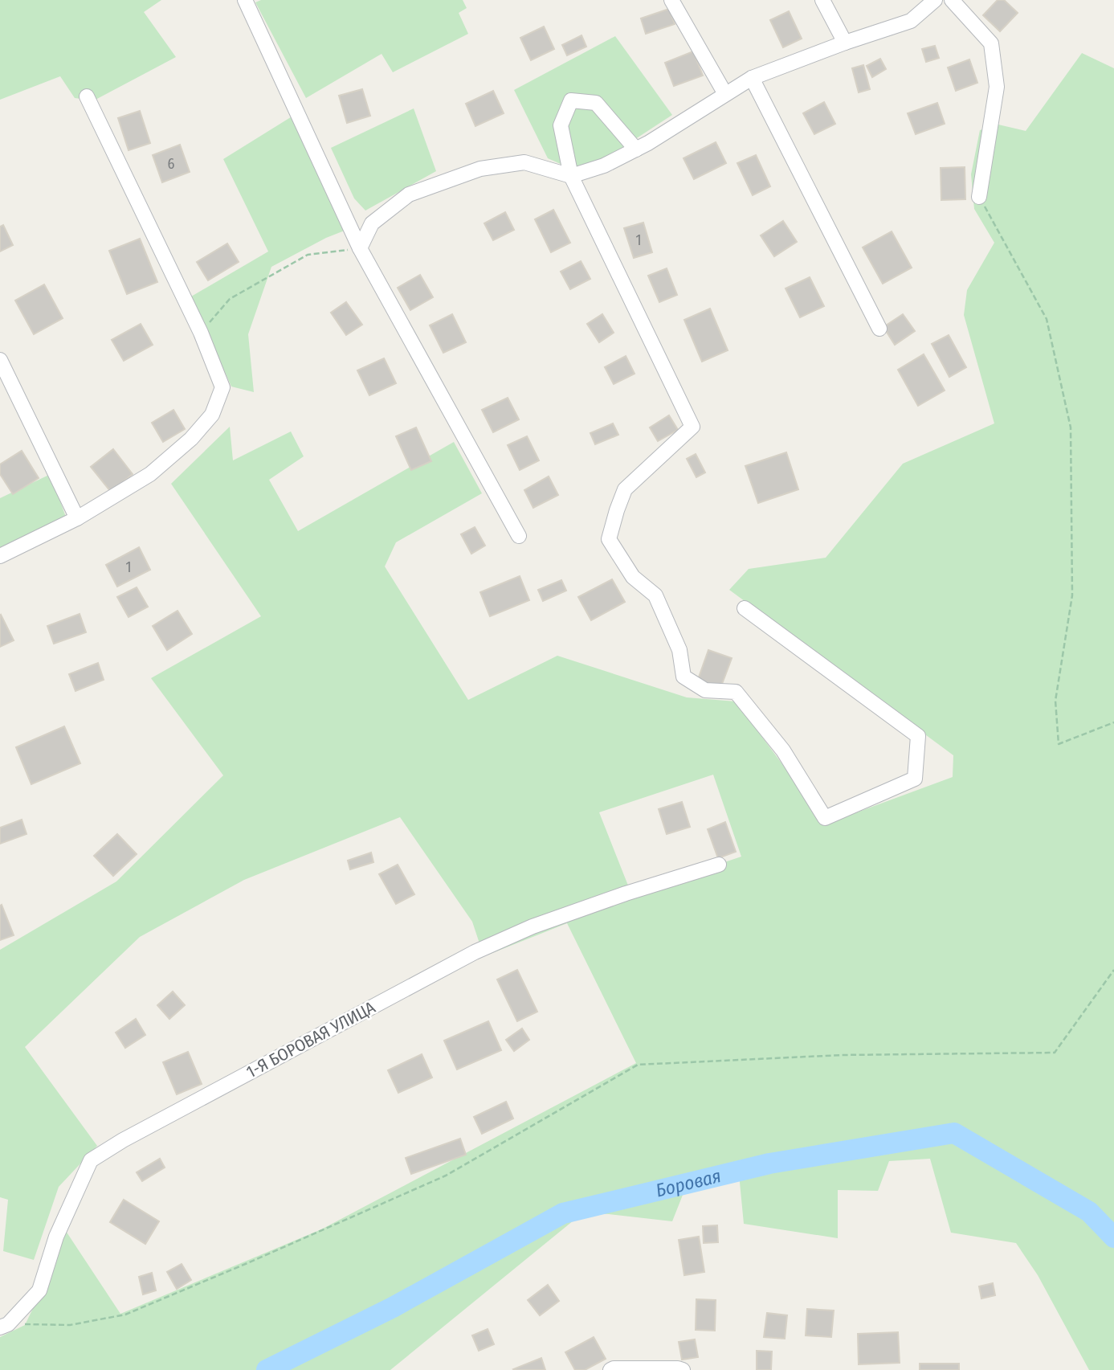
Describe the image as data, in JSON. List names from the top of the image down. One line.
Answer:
{"streets":{"street":["1-Я БОРОВАЯ УЛИЦА"]},"water":["Боровая"],"house_numbers":["6","1","1"]}
